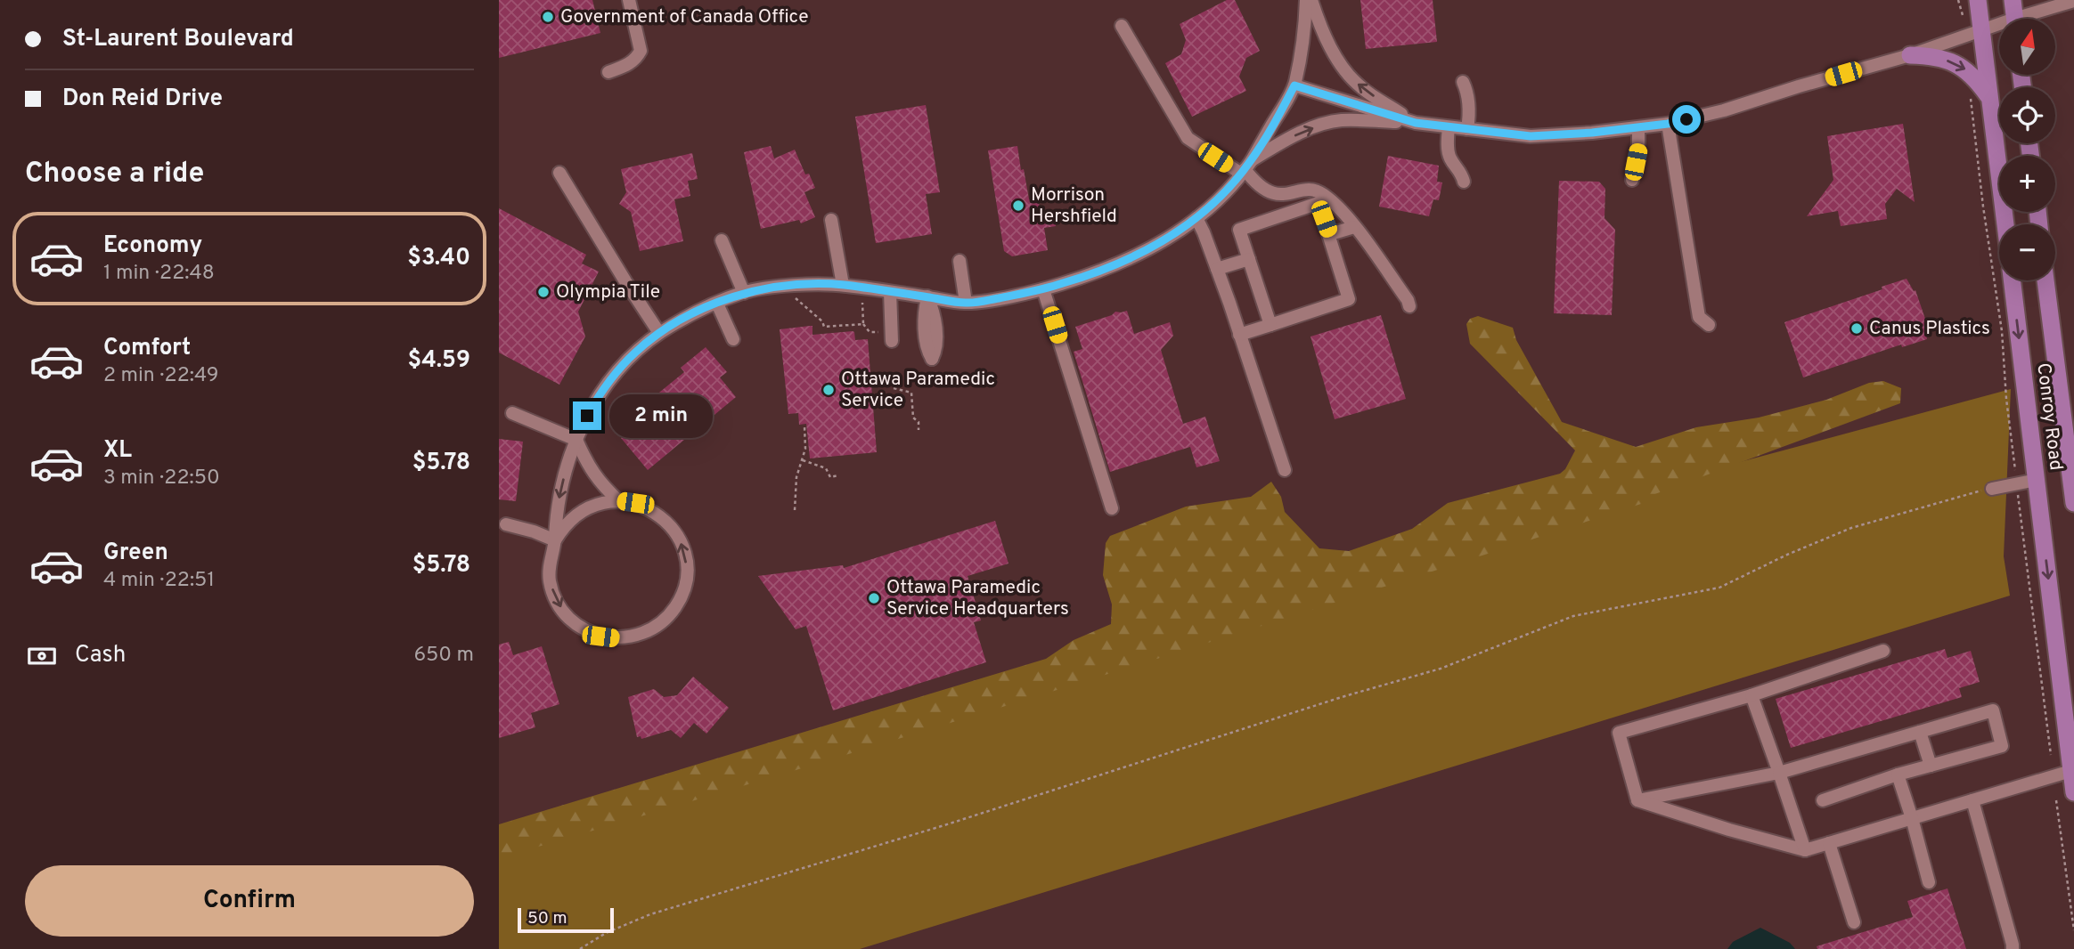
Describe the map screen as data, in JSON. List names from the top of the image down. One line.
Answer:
{"streets":{"main road":["Conroy Road"]},"places":["Government of Canada Office","Morrison Hershfield","Olympia Tile","Canus Plastics","Ottawa Paramedic Service","Ottawa Paramedic Service Headquarters"],"scale_bar":"50 m","north":"top","page":{"banner":["St-Laurent Boulevard","Don Reid Drive"],"map_buttons":["+","−"],"heading":"Choose a ride","list":[{"name":"Economy","note":"1 min · 22:48","value":"$3.40"},{"name":"Comfort","note":"2 min · 22:49","value":"$4.59"},{"name":"XL","note":"3 min · 22:50","value":"$5.78"},{"name":"Green","note":"4 min · 22:51","value":"$5.78"}],"bubble":"2 min","pay":["Cash","650 m"],"buttons":"Confirm","scale":"50 m"}}
